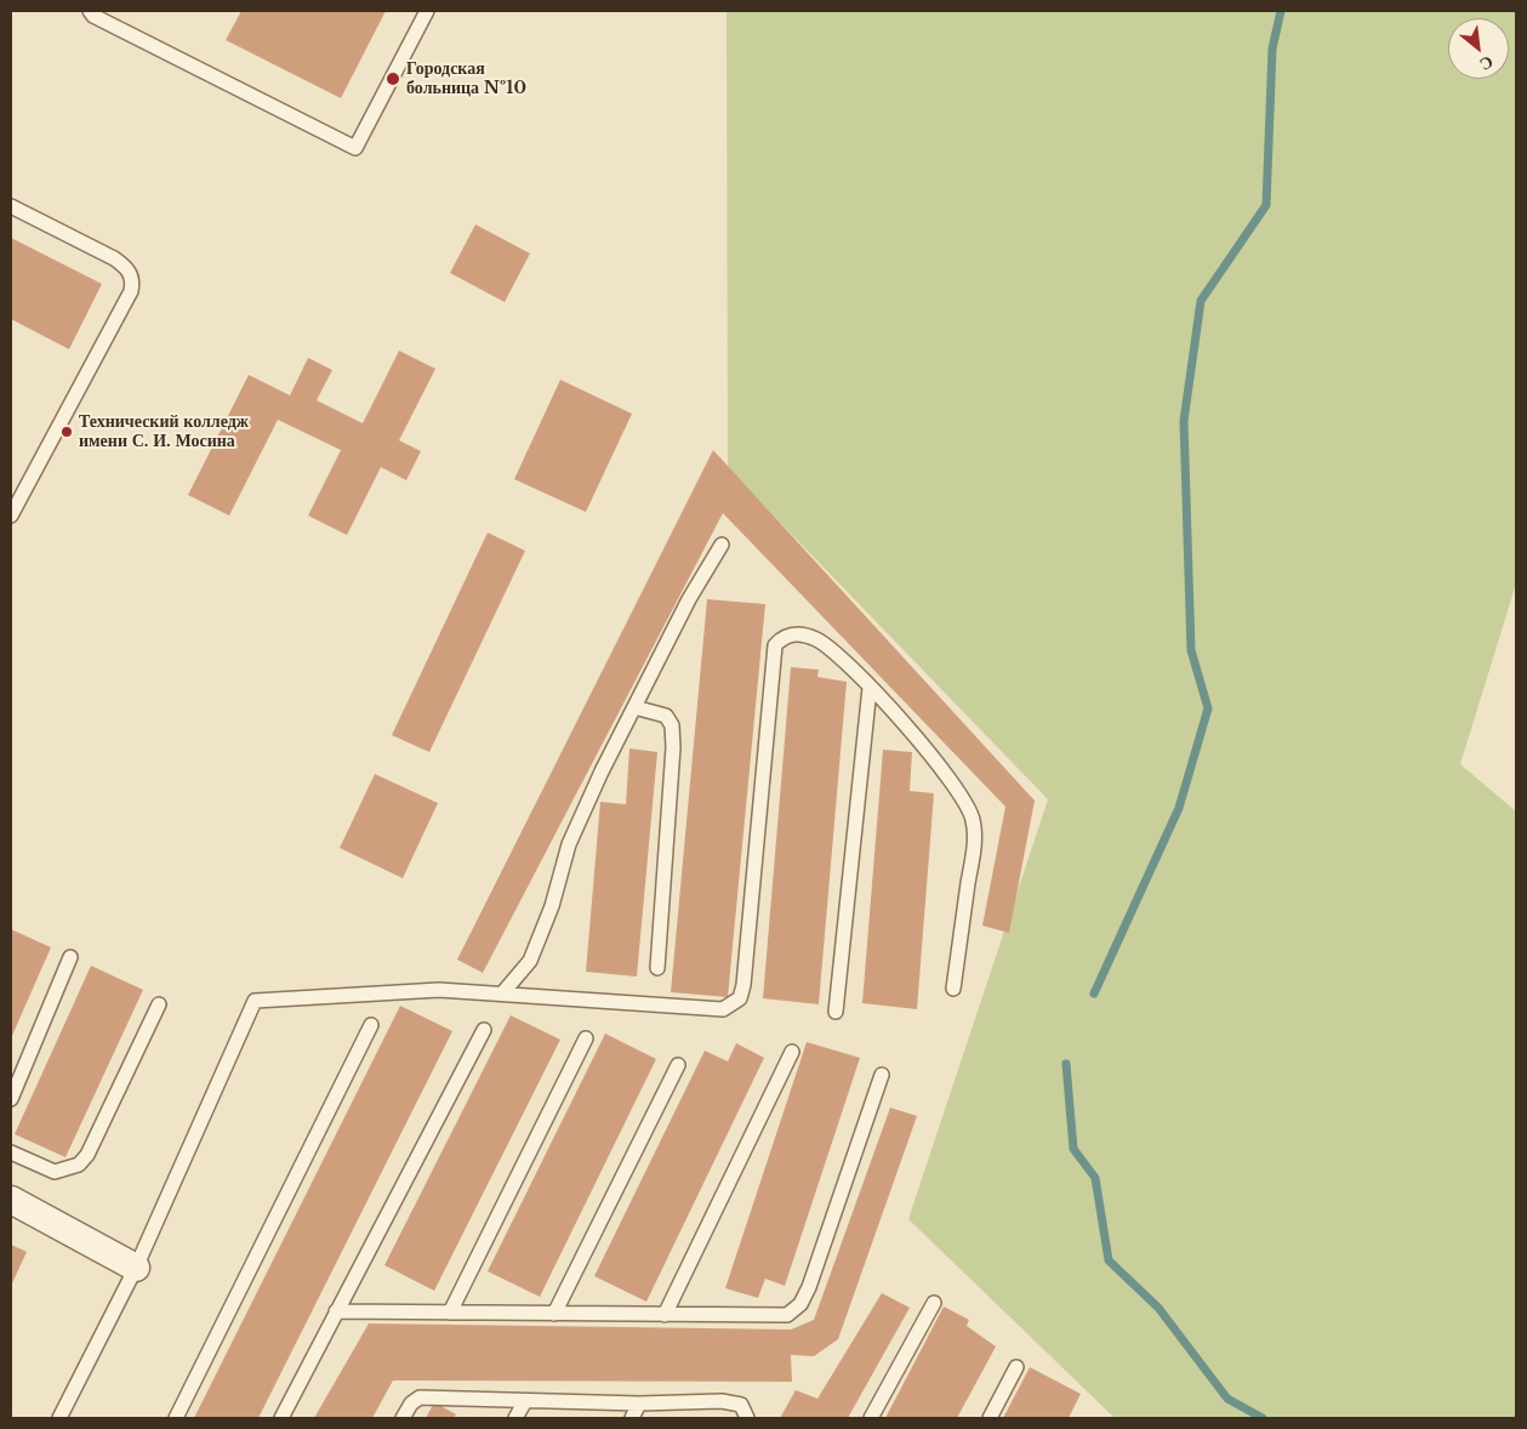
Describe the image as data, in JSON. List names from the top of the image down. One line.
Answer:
{"places":["Городская больница №10","Технический колледж имени С. И. Мосина"],"north":"bottom right"}
